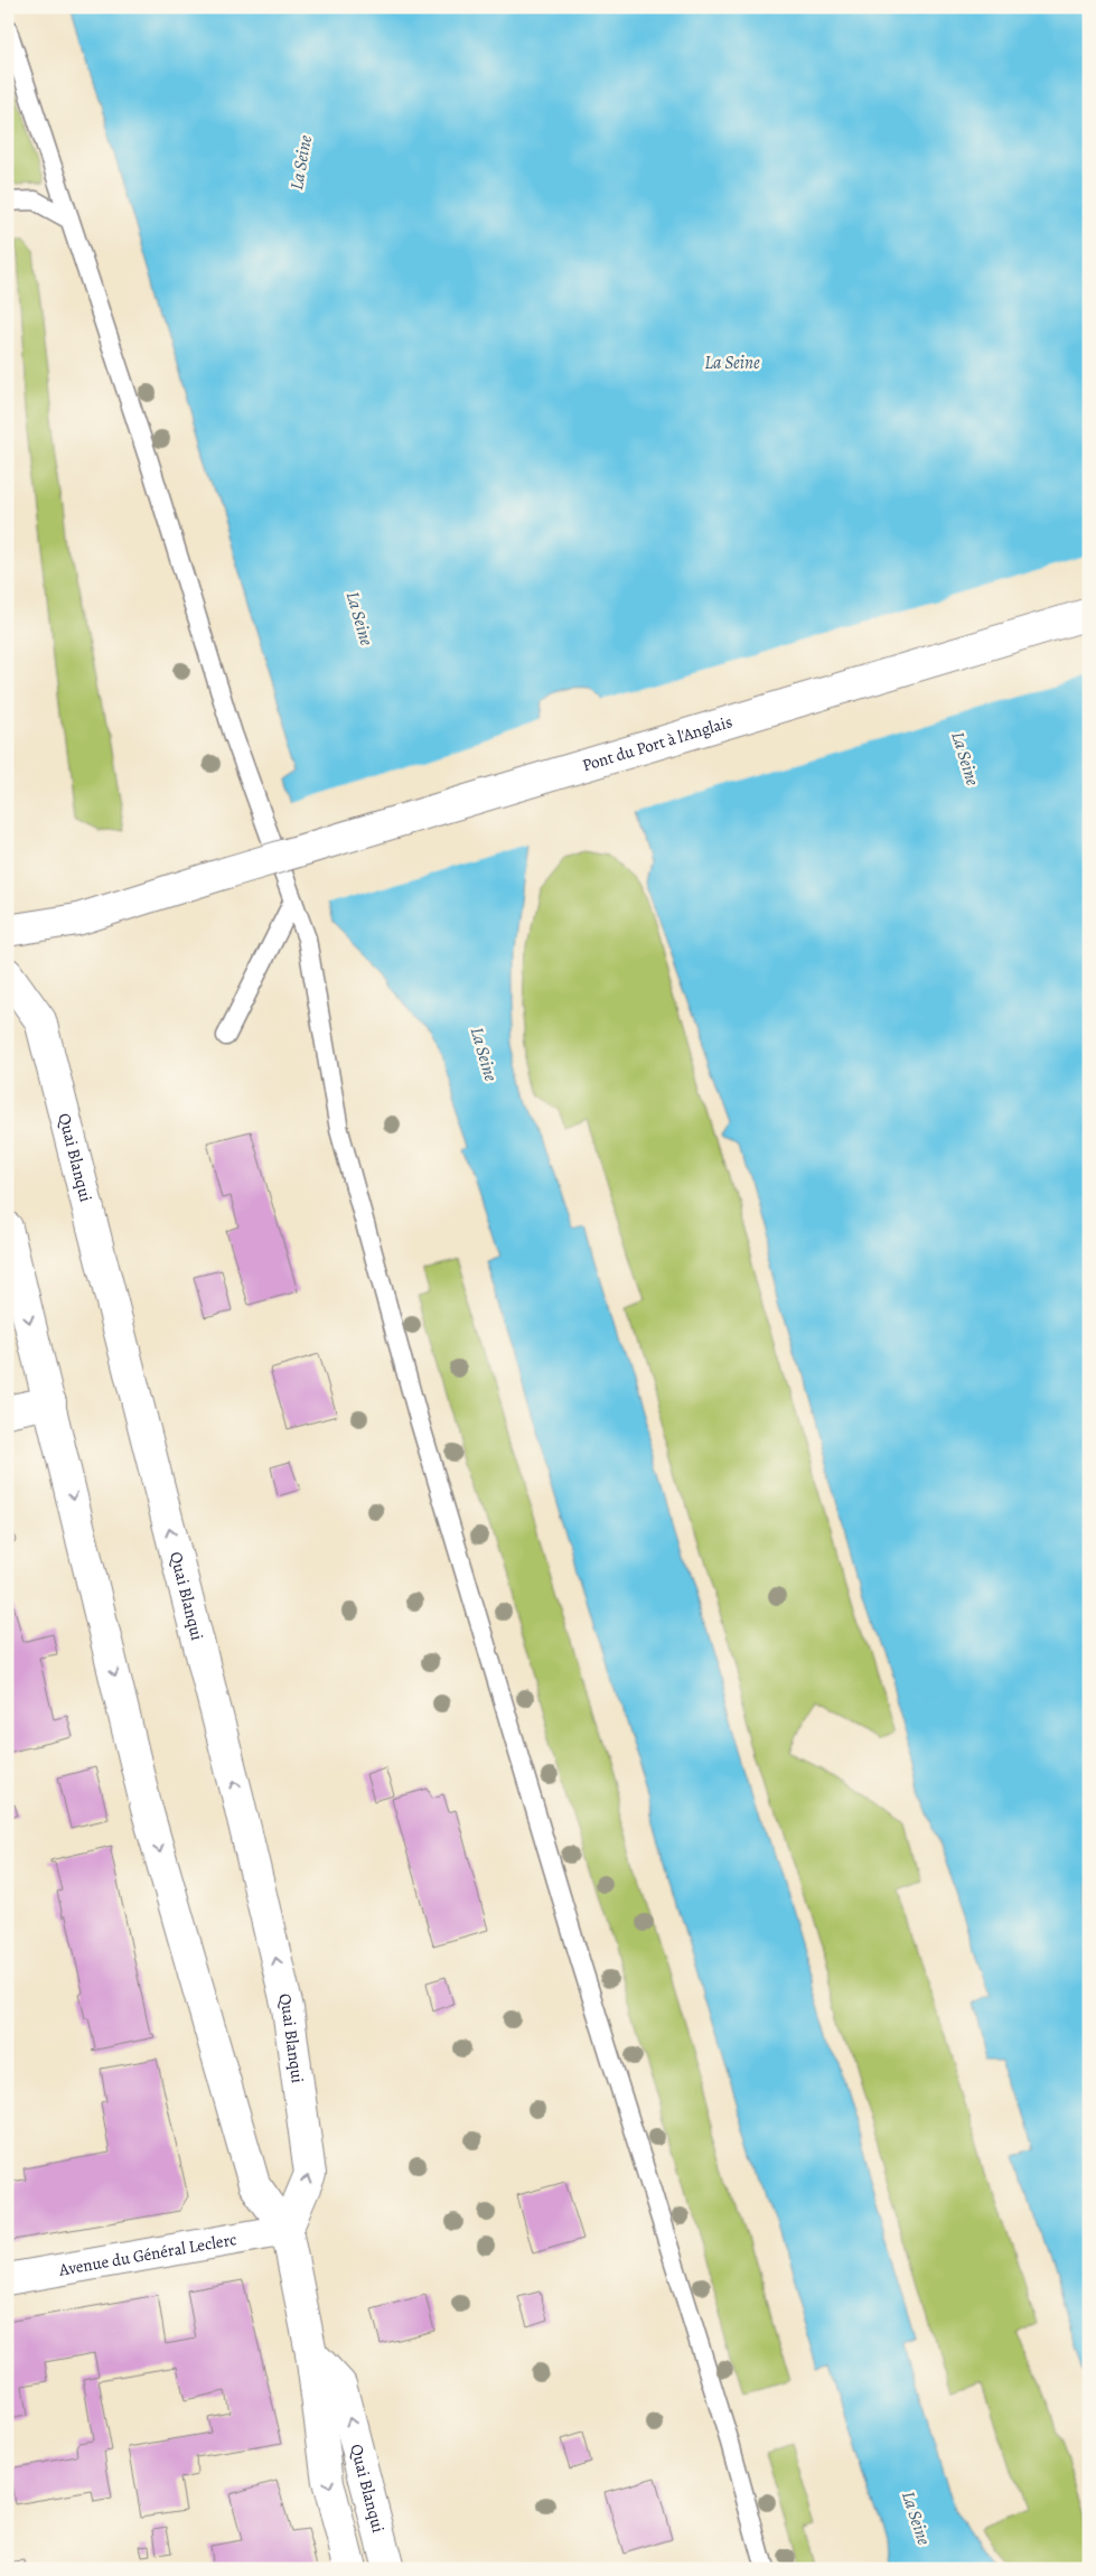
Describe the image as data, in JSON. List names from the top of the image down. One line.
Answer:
{"streets":{"main road":["Pont du Port à l'Anglais","Quai Blanqui","Avenue du Général Leclerc"]},"crossings":[["Quai Blanqui","Avenue du Général Leclerc"]],"water":["La Seine"]}
